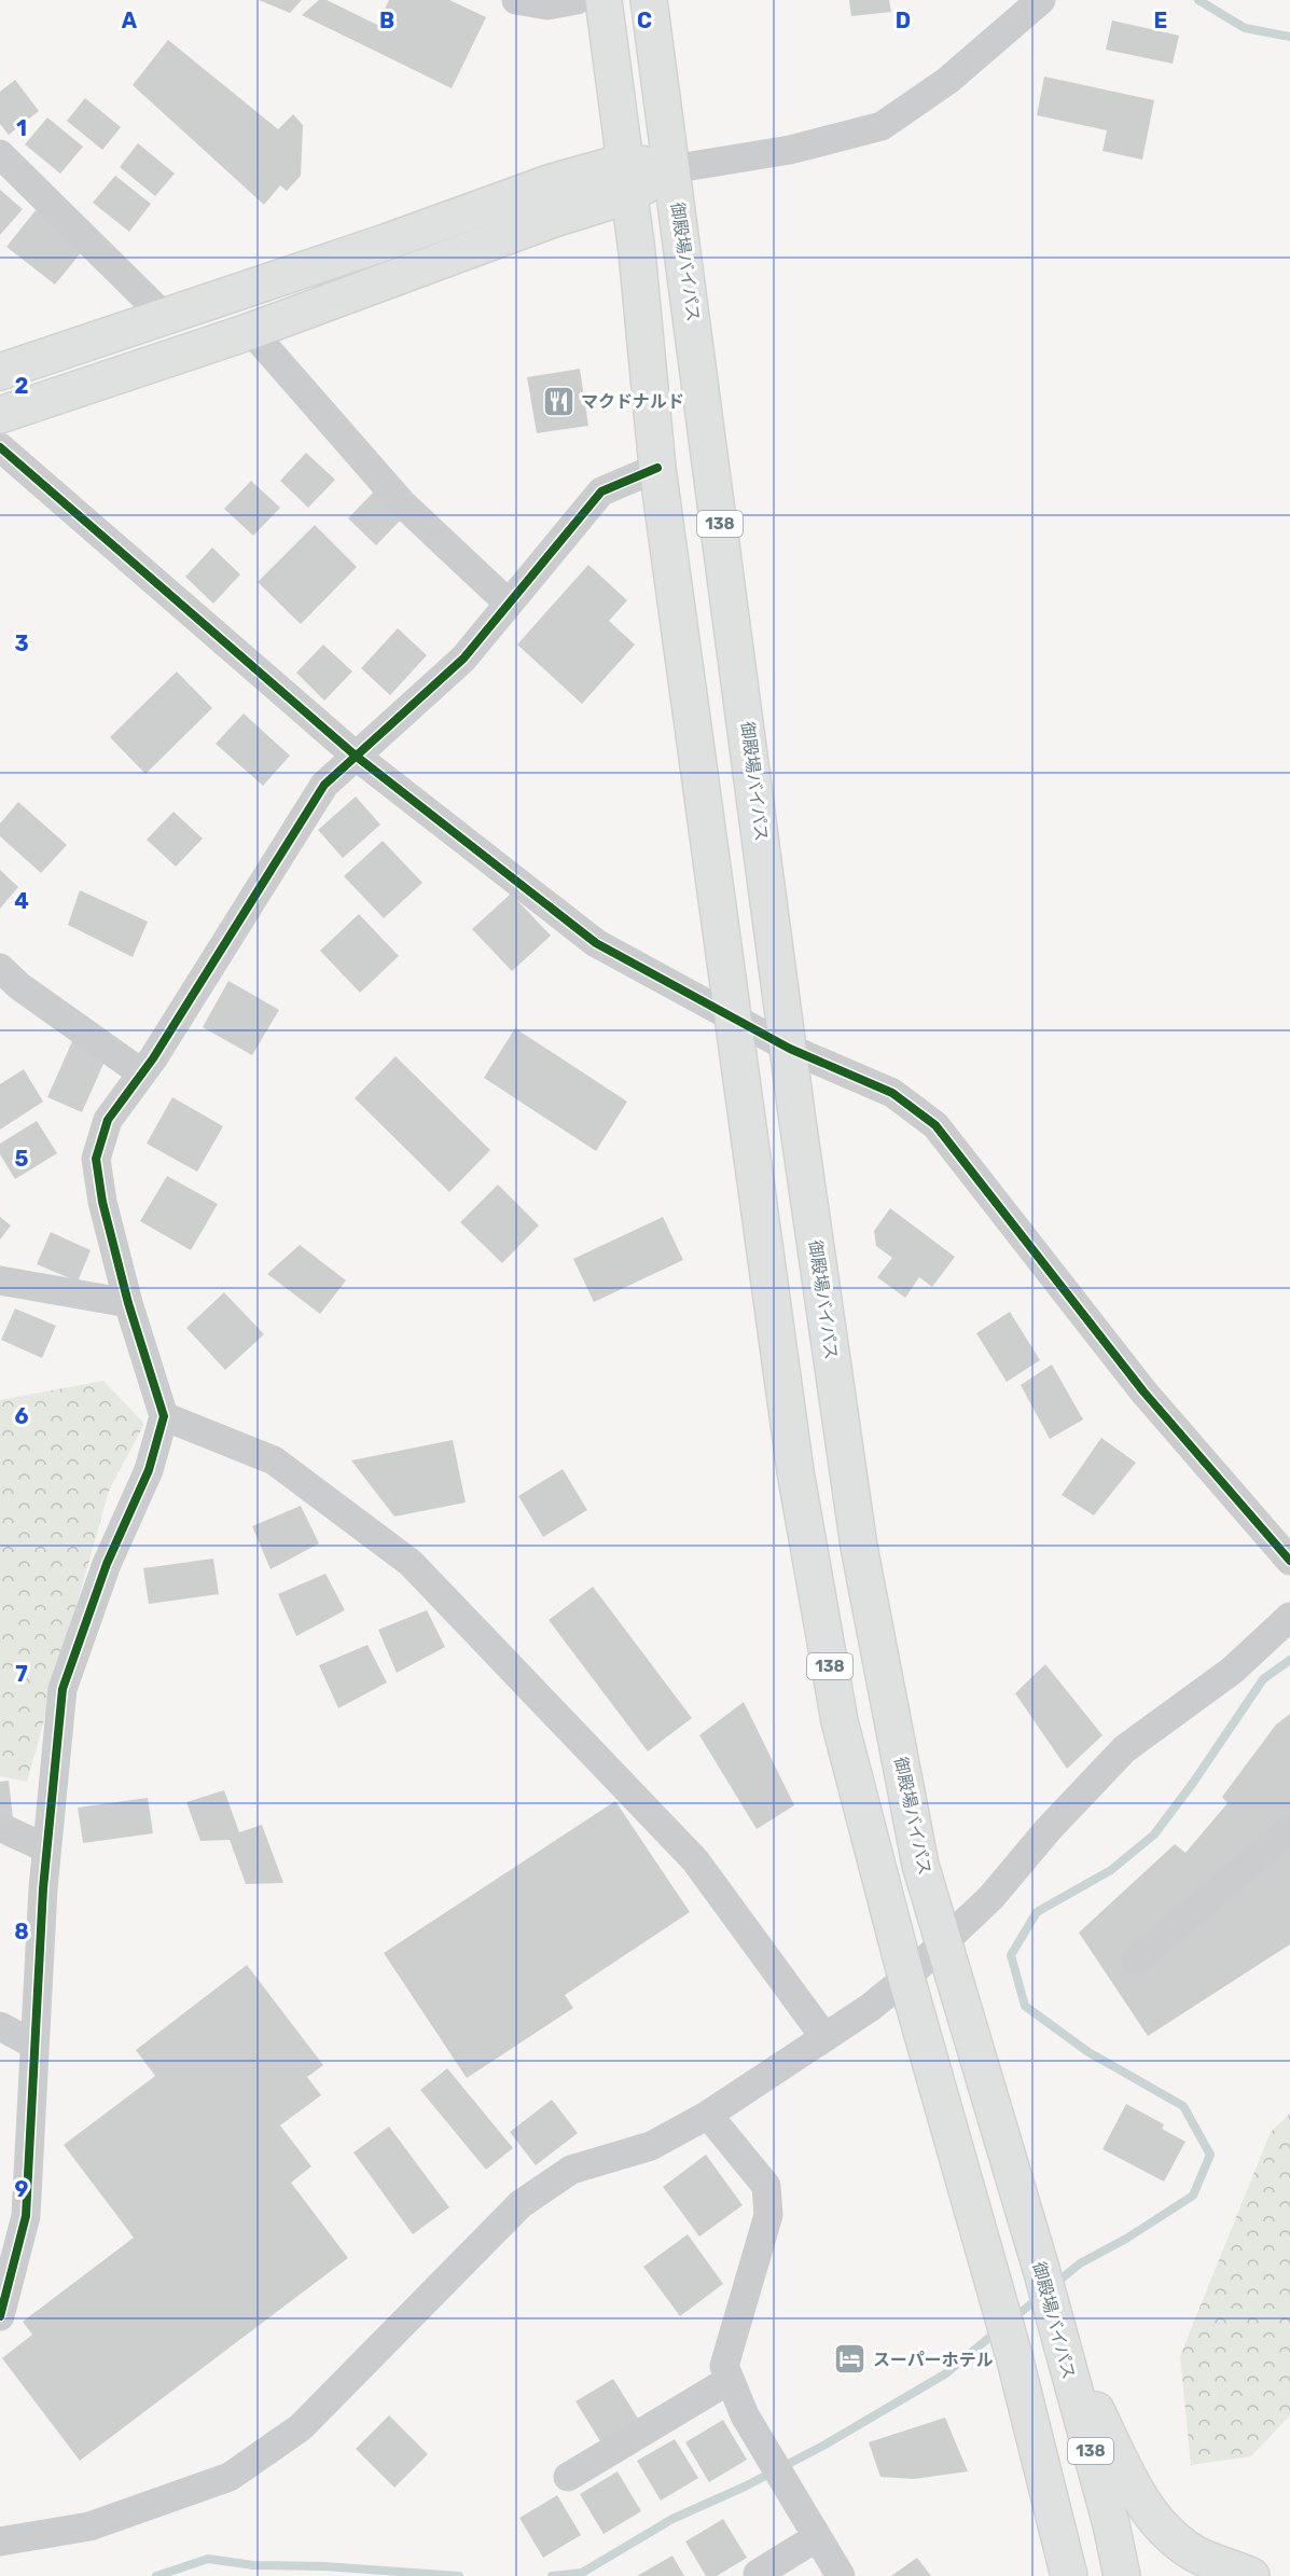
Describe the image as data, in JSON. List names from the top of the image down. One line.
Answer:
{"streets":{"main road":["御殿場バイパス","138"]},"places":{"restaurant":["マクドナルド"],"hotel":["スーパーホテル"]},"grid":{"columns":["A","B","C","D","E"],"rows":["1","2","3","4","5","6","7","8","9"]}}
